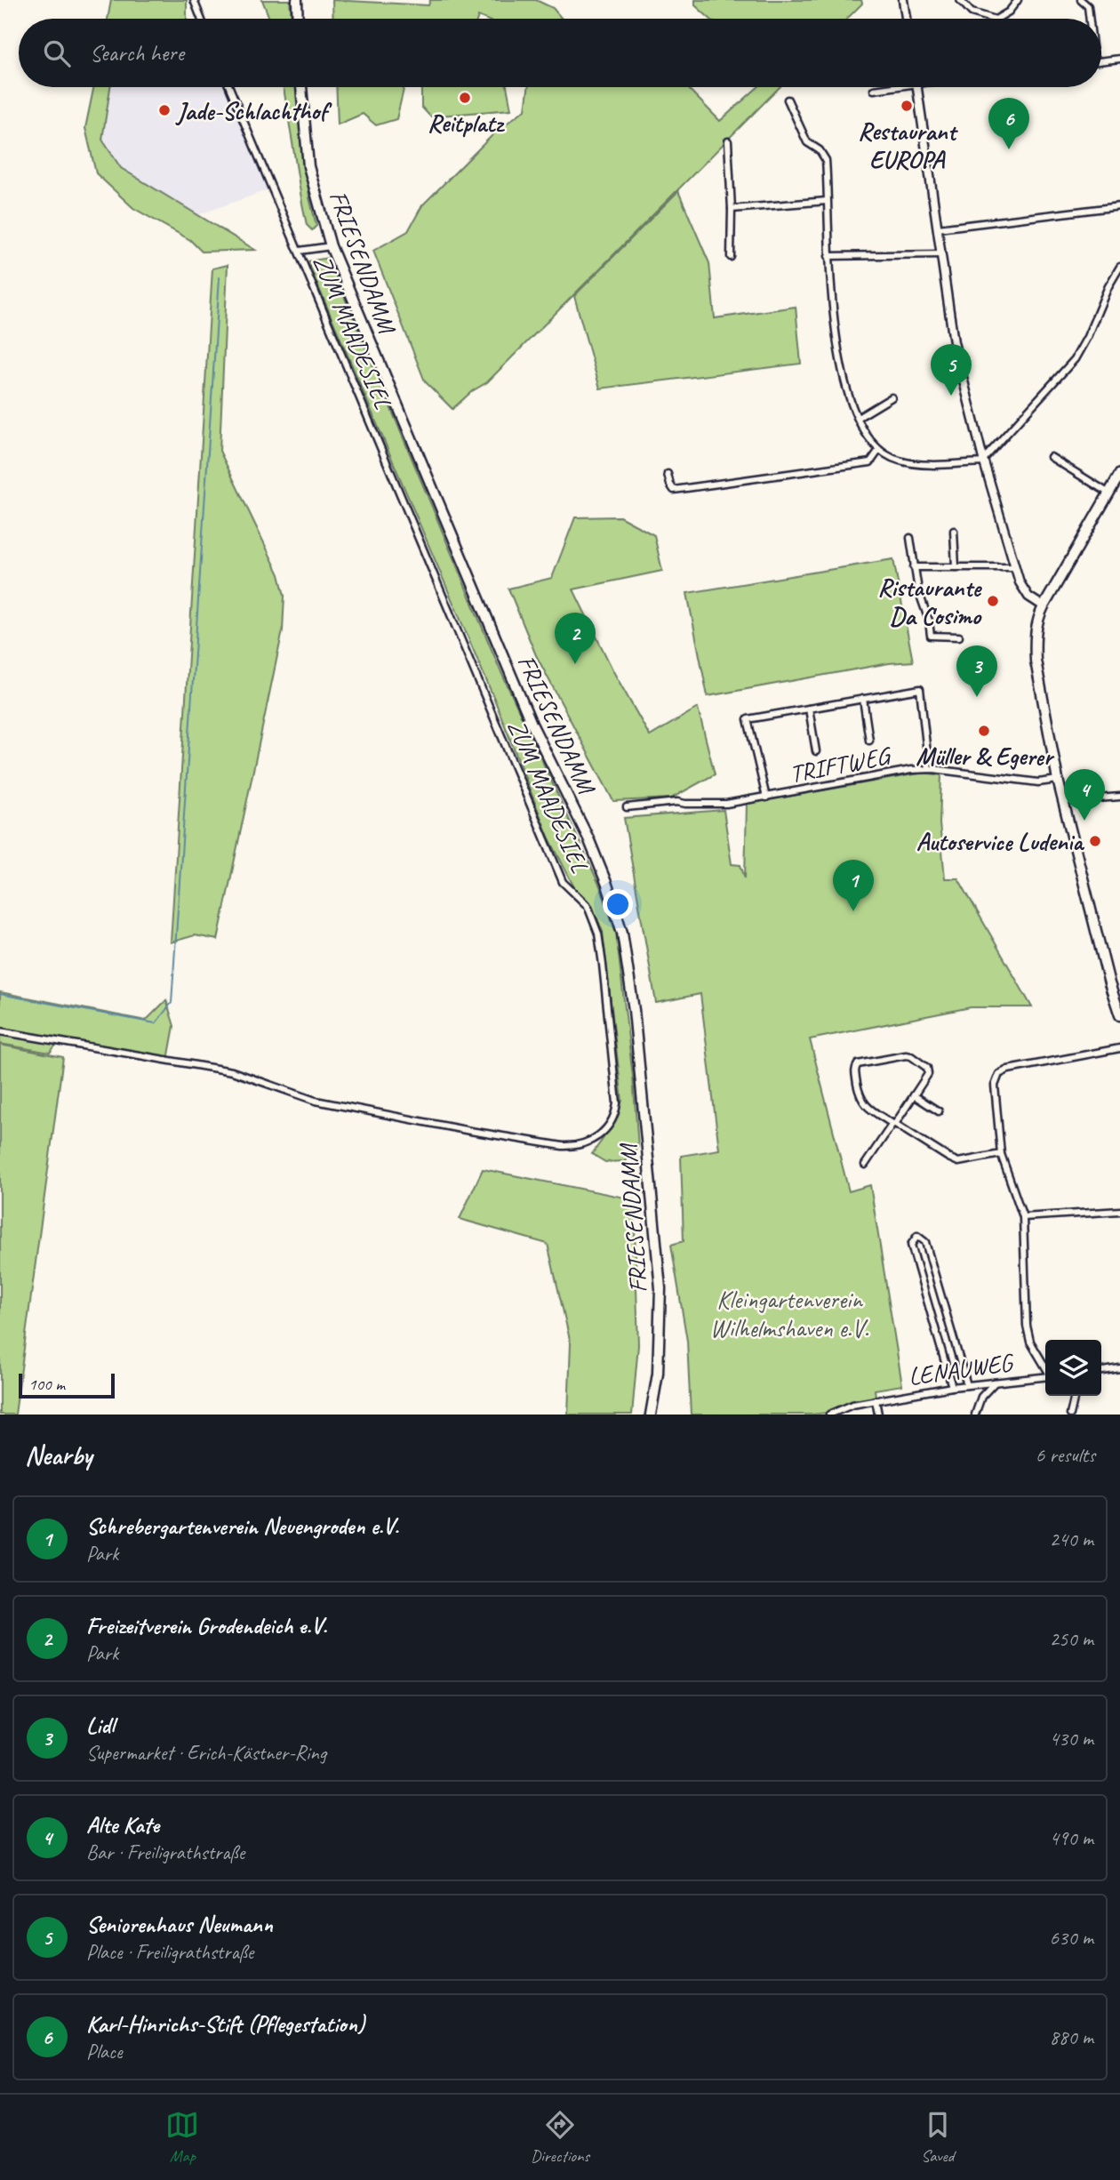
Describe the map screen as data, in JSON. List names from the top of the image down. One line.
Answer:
{"streets":{"main road":["FRIESENDAMM"],"street":["ZUM MAADESIEL","TRIFTWEG","LENAUWEG"]},"crossings":[["FRIESENDAMM","ZUM MAADESIEL"]],"parks":["Kleingartenverein Wilhelmshaven e.V."],"places":["Reitplatz","Restaurant EUROPA","Jade-Schlachthof","Ristaurante Da Cosimo","Müller & Egerer","Autoservice Ludenia"],"scale_bar":"100 m","page":{"search":"Search here","pins":["6","5","2","3","4","1"],"scale":"100 m","heading":["Nearby","6 results"],"list":[{"mark":"1","name":"Schrebergartenverein Neuengroden e.V.","note":"Park","value":"240 m"},{"mark":"2","name":"Freizeitverein Grodendeich e.V.","note":"Park","value":"250 m"},{"mark":"3","name":"Lidl","note":"Supermarket · Erich-Kästner-Ring","value":"430 m"},{"mark":"4","name":"Alte Kate","note":"Bar · Freiligrathstraße","value":"490 m"},{"mark":"5","name":"Seniorenhaus Neumann","note":"Place · Freiligrathstraße","value":"630 m"},{"mark":"6","name":"Karl-Hinrichs-Stift (Pflegestation)","note":"Place","value":"880 m"}],"nav":["Map","Directions","Saved"]}}
